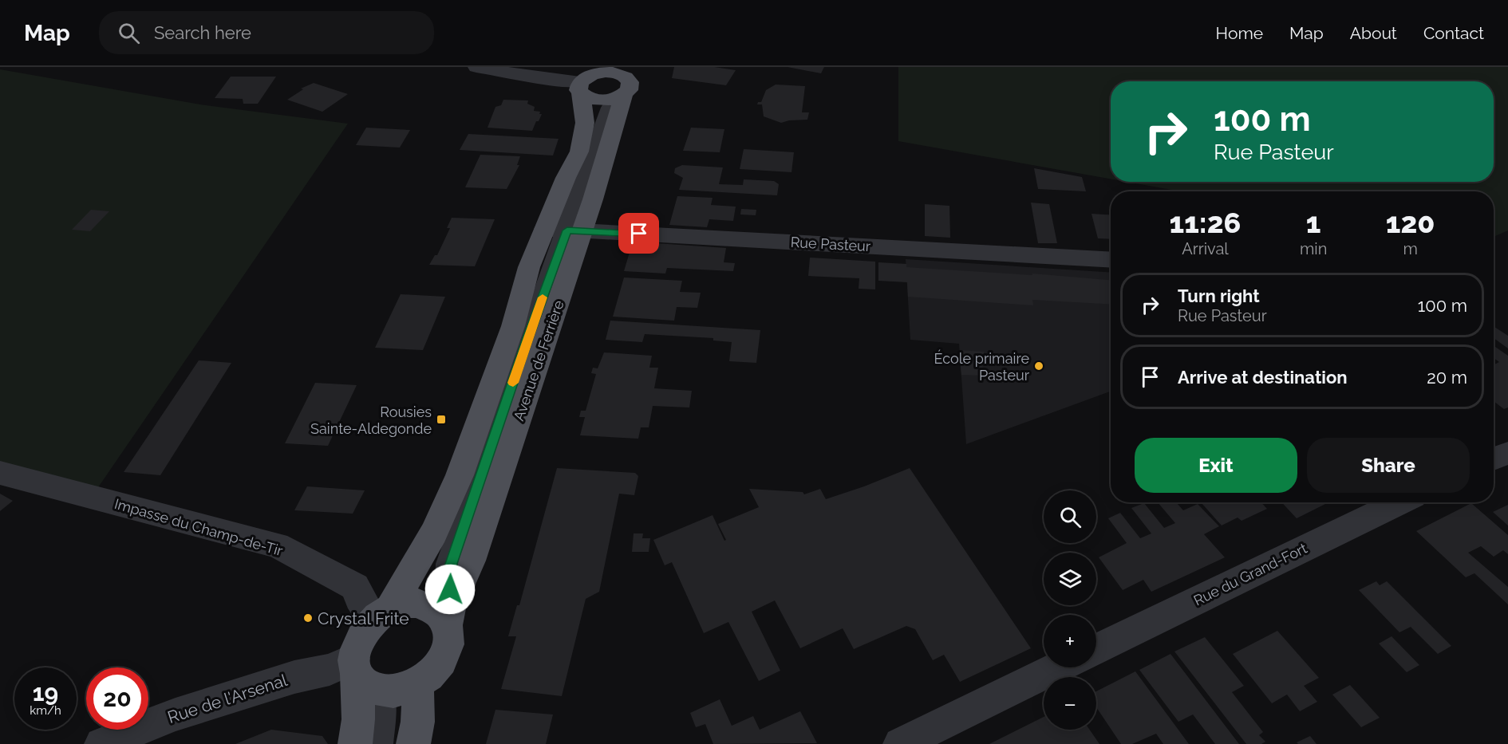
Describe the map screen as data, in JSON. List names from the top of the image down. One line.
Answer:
{"streets":{"main road":["Avenue de Ferrière"],"street":["Rue Pasteur","Impasse du Champ-de-Tir","Rue du Grand-Fort","Rue de l'Arsenal"]},"crossings":[["Rue Pasteur","Avenue de Ferrière"],["Avenue de Ferrière","Impasse du Champ-de-Tir"],["Avenue de Ferrière","Rue de l'Arsenal"],["Impasse du Champ-de-Tir","Rue de l'Arsenal"]],"places":{"other":["École primaire Pasteur","Crystal Frite"],"transit":["Rousies Sainte-Aldegonde"]},"page":{"header":"Map","search":"Search here","nav":["Home","Map","About","Contact"],"turn":["100 m","Rue Pasteur"],"eta":["11:26","Arrival","1","min","120","m"],"list":[{"name":"Turn right","note":"Rue Pasteur","value":"100 m"},{"name":"Arrive at destination","value":"20 m"}],"buttons":["Exit","Share"],"map_buttons":["+","−"],"speed":"19 km/h","limit":"20"}}
